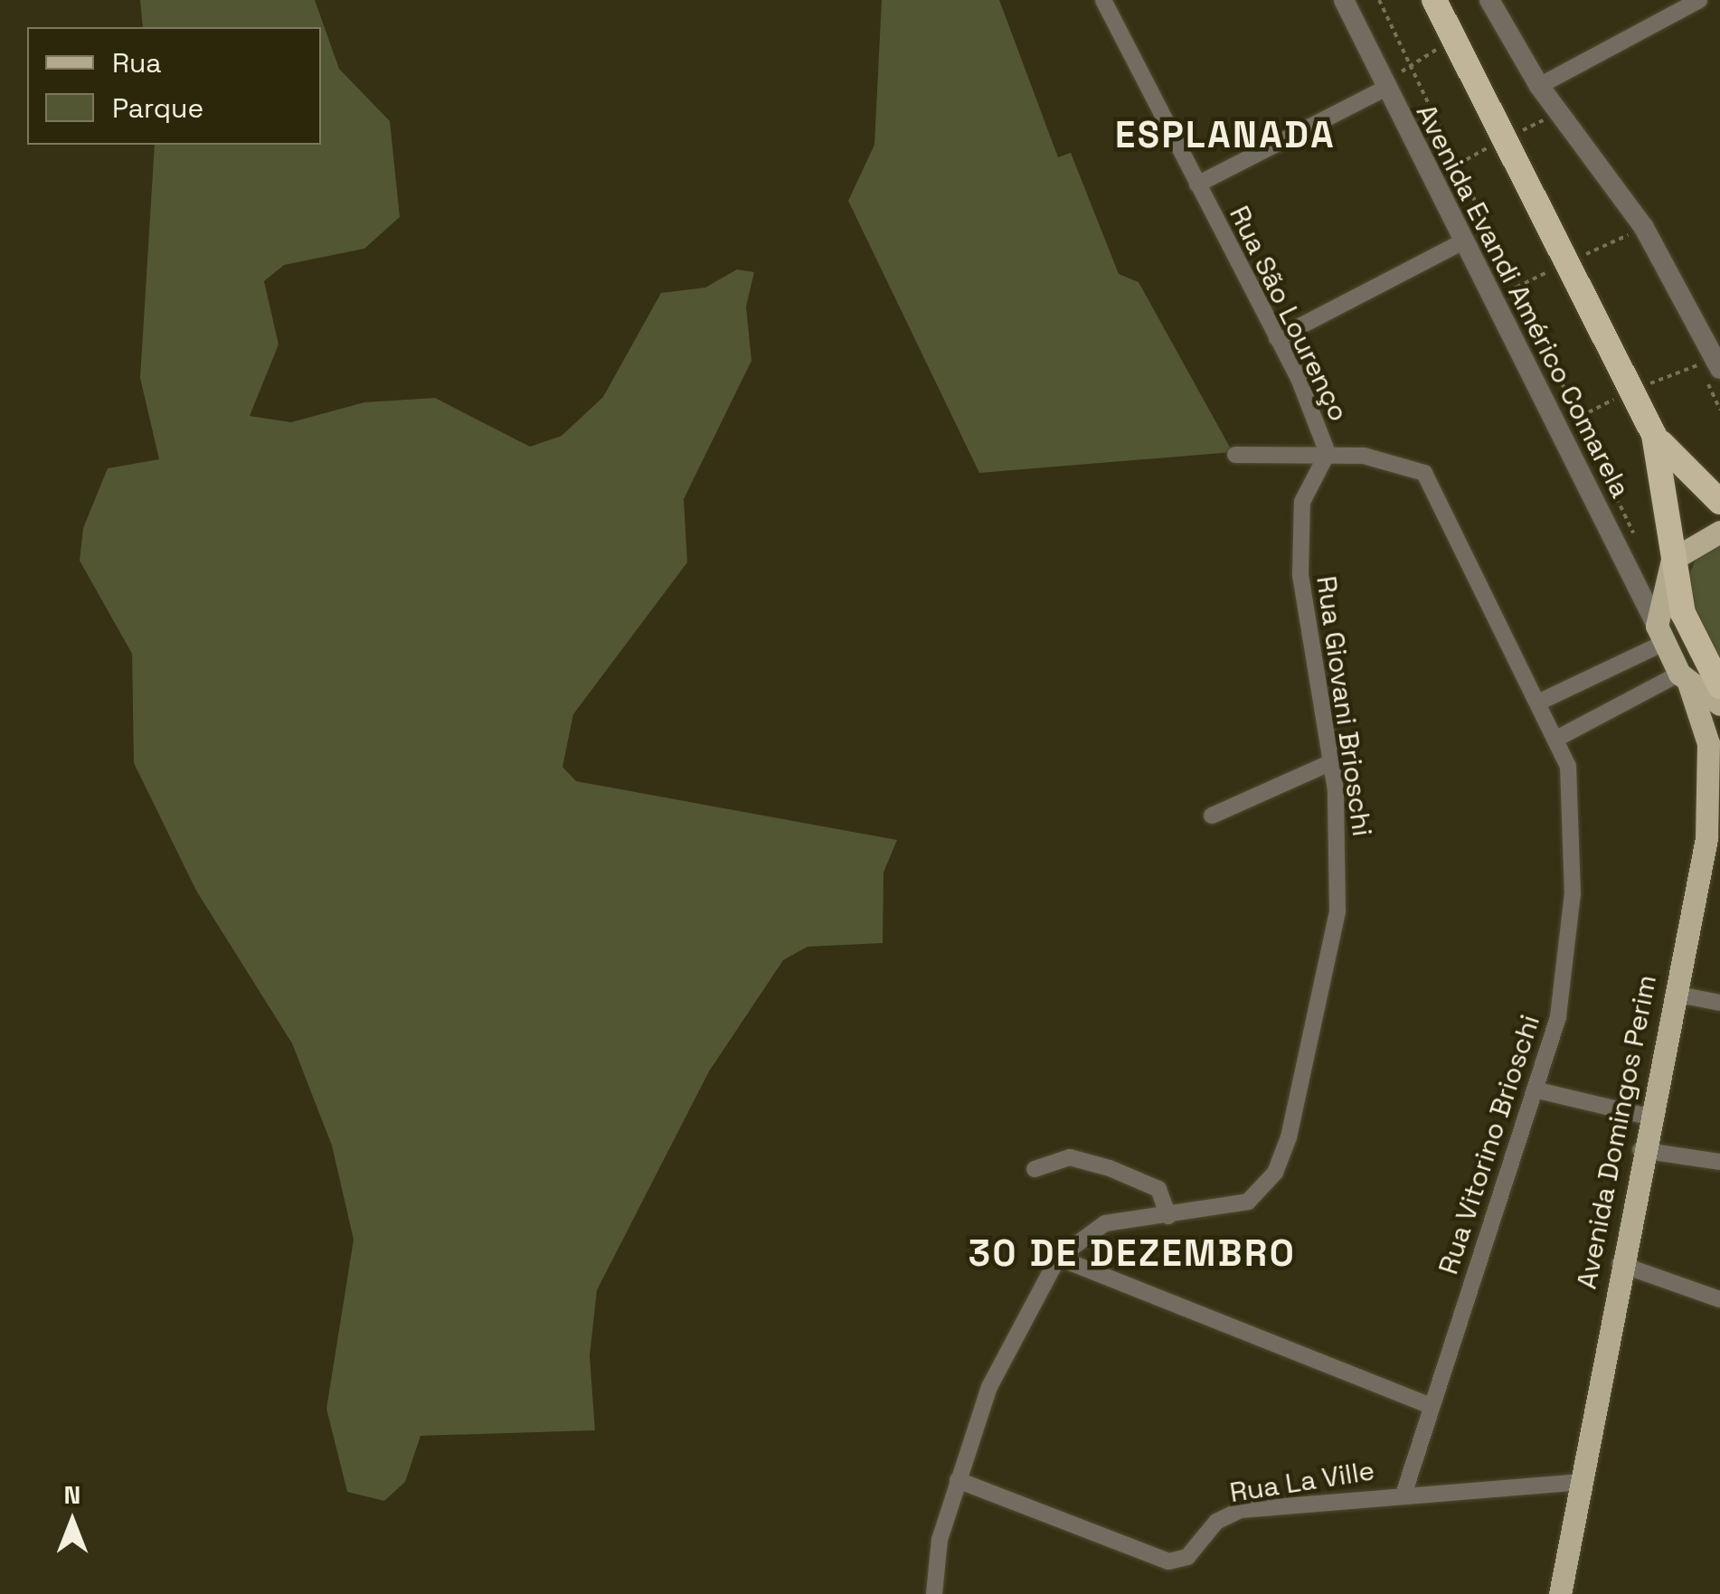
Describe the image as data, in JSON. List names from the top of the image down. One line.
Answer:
{"streets":{"main road":["Avenida Domingos Perim"],"street":["Avenida Evandi Américo Comarela","Rua São Lourenço","Rua Giovani Brioschi","Rua Vitorino Brioschi","Rua La Ville"]},"crossings":[["Rua São Lourenço","Rua Giovani Brioschi"],["Rua São Lourenço","Rua Vitorino Brioschi"],["Rua Giovani Brioschi","Rua La Ville"],["Avenida Domingos Perim","Rua La Ville"],["Rua Vitorino Brioschi","Rua La Ville"]],"districts":["ESPLANADA","30 DE DEZEMBRO"],"legend":["Rua","Parque"],"north":"top"}
